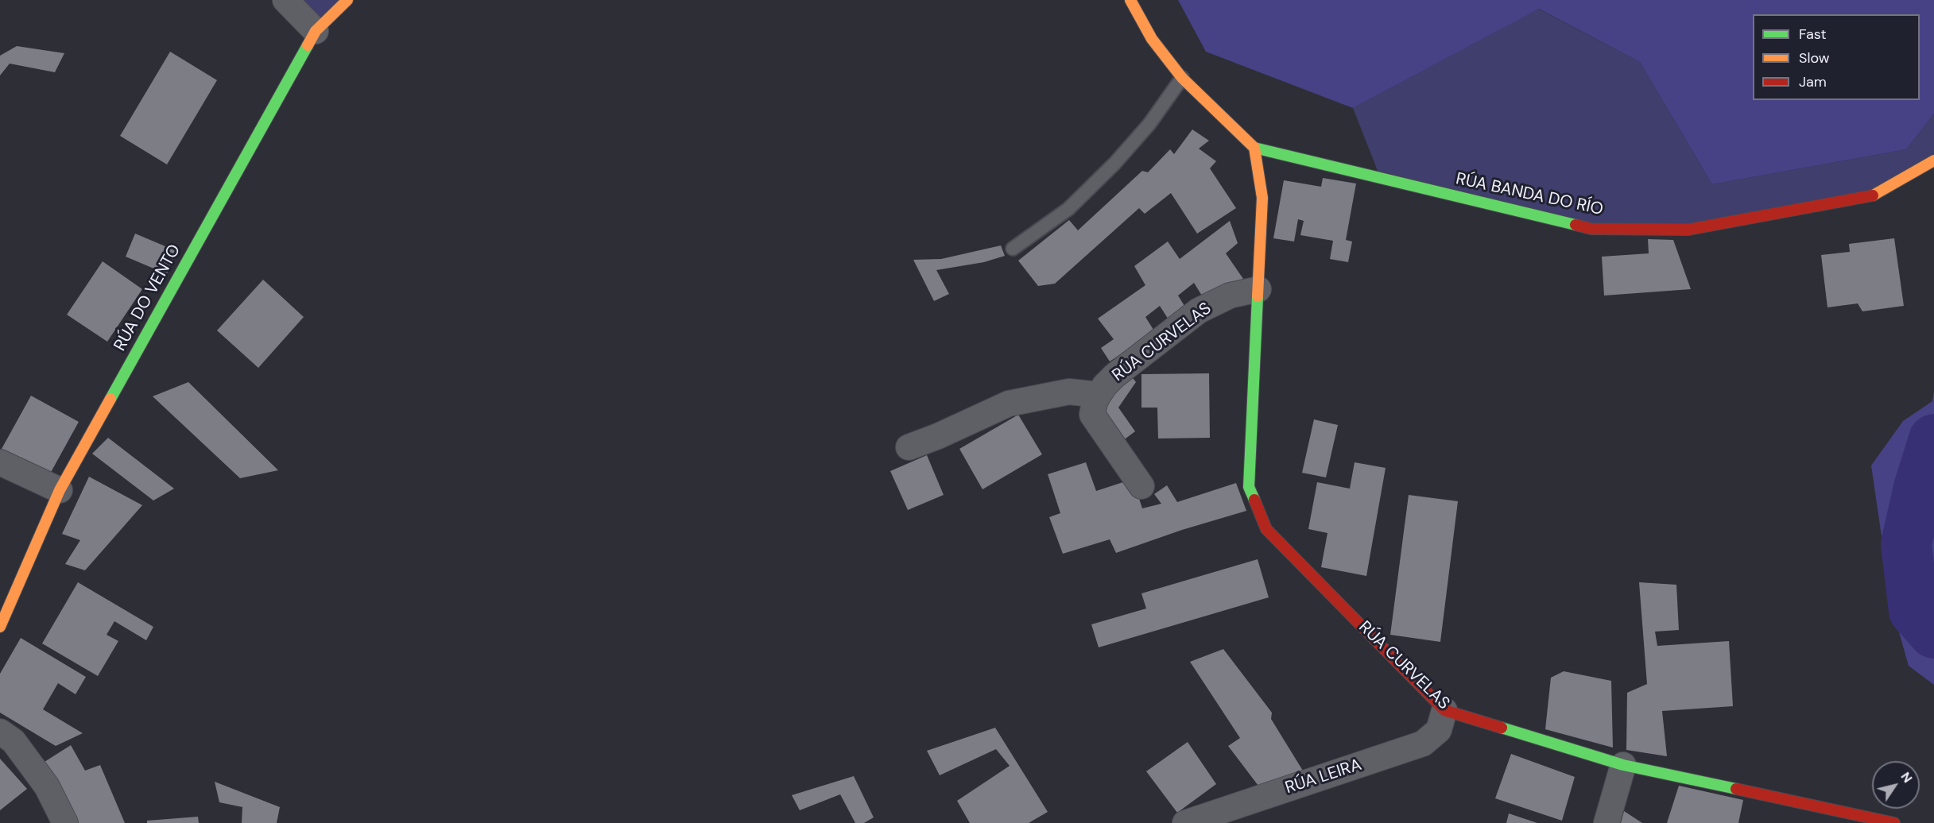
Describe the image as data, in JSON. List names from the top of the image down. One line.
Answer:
{"streets":{"street":["RÚA BANDA DO RÍO","RÚA DO VENTO","RÚA CURVELAS","RÚA LEIRA"]},"crossings":[["RÚA BANDA DO RÍO","RÚA CURVELAS"],["RÚA CURVELAS","RÚA LEIRA"]],"legend":["Fast","Slow","Jam"],"north":"top right"}
